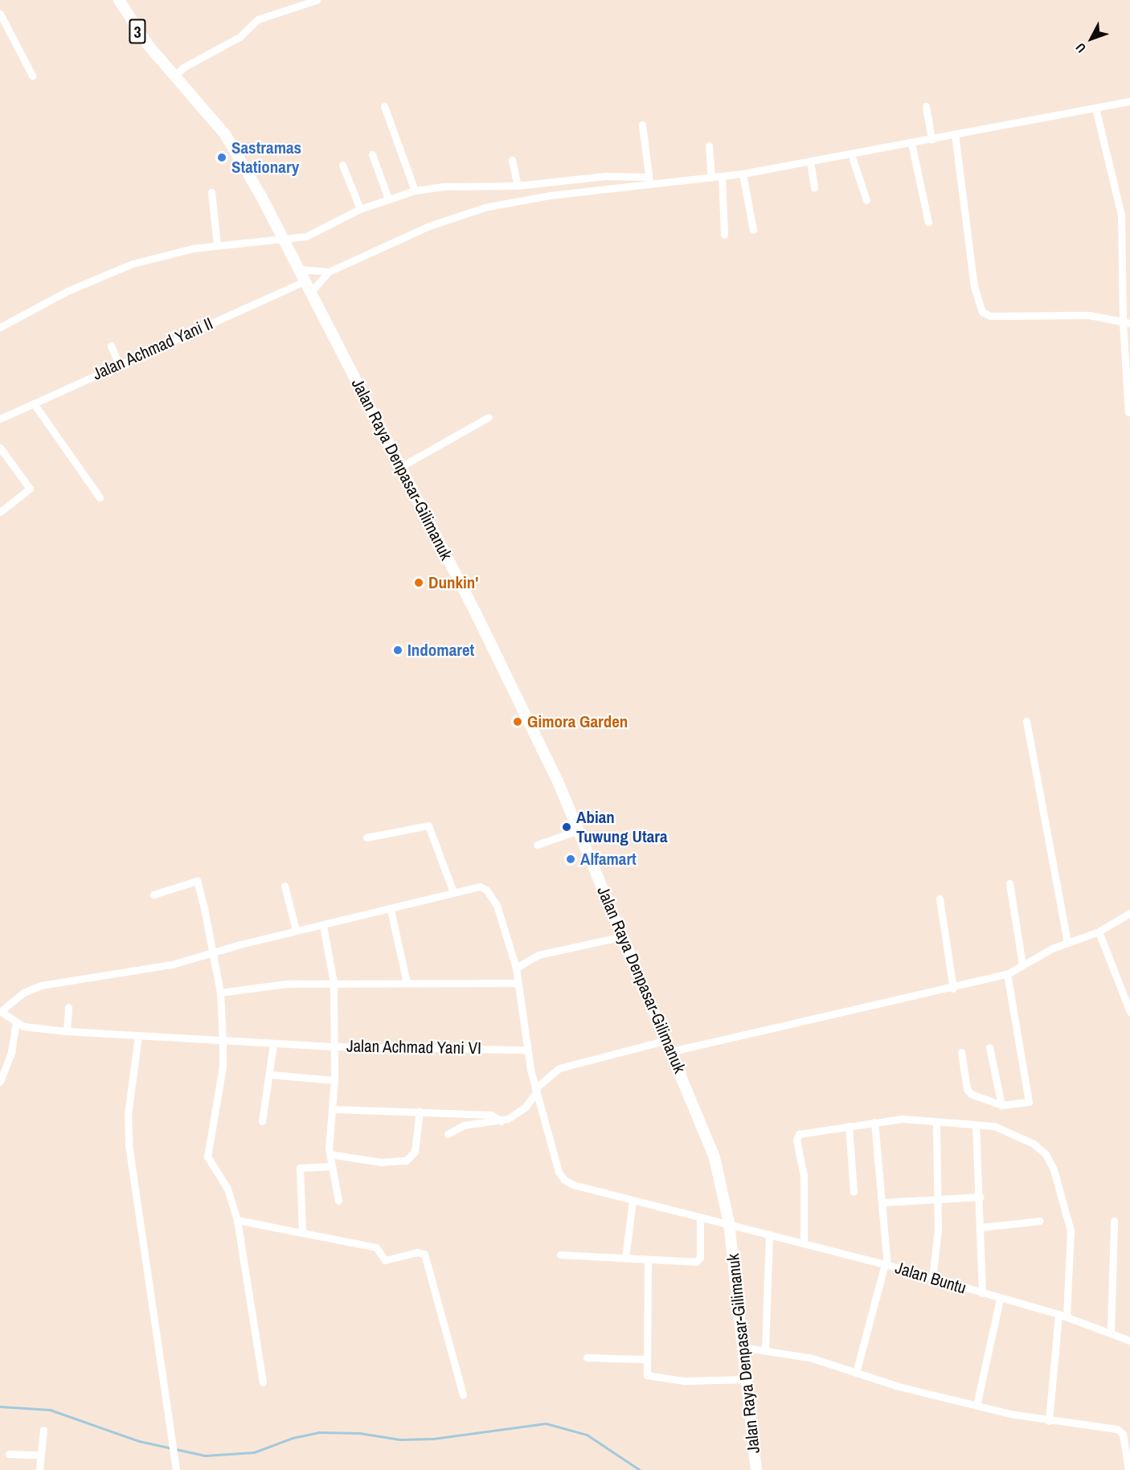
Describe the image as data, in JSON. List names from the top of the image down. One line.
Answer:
{"streets":{"highway":["3","Jalan Raya Denpasar-Gilimanuk"],"street":["Jalan Achmad Yani II","Jalan Achmad Yani VI","Jalan Buntu"]},"crossings":[["Jalan Achmad Yani II","Jalan Raya Denpasar-Gilimanuk"],["Jalan Raya Denpasar-Gilimanuk","Jalan Buntu"]],"places":["Sastramas Stationary","Dunkin'","Indomaret","Gimora Garden","Abian Tuwung Utara","Alfamart"],"north":"bottom left"}
